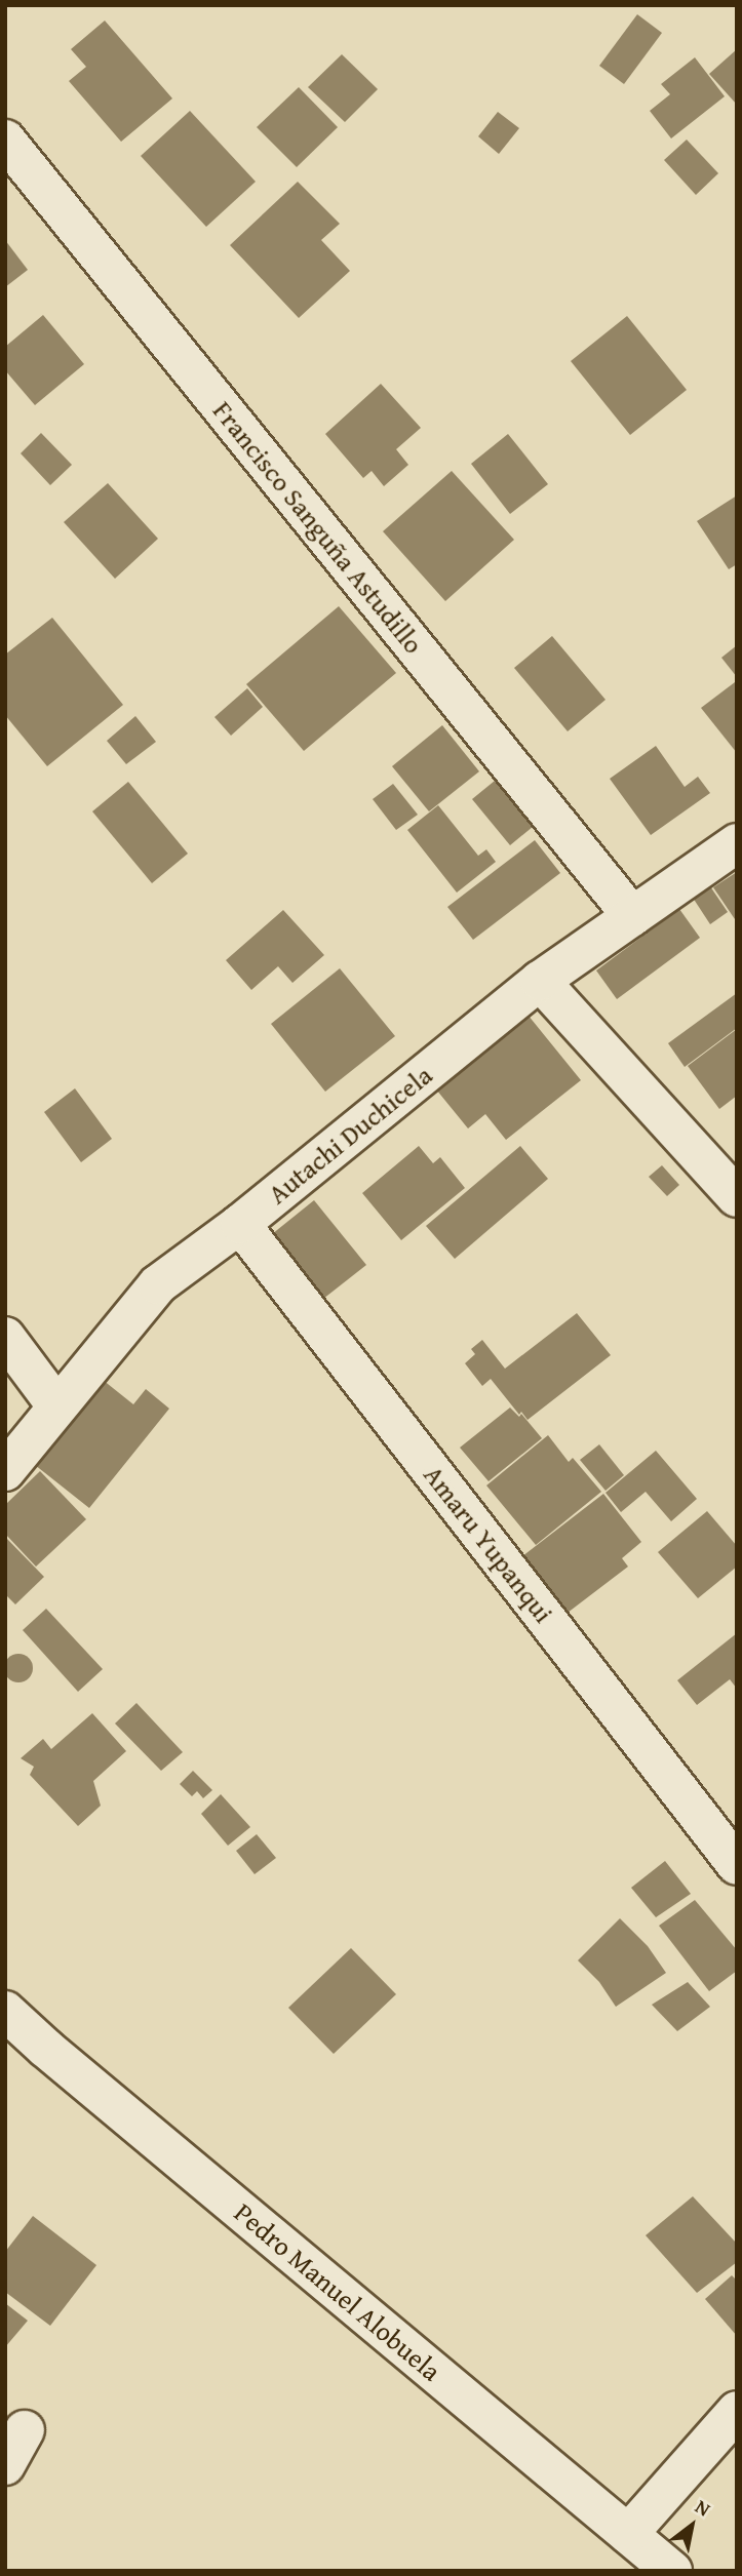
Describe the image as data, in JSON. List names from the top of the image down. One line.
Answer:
{"streets":{"street":["Francisco Sanguña Astudillo","Autachi Duchicela","Amaru Yupanqui","Pedro Manuel Alobuela"]},"crossings":[["Francisco Sanguña Astudillo","Autachi Duchicela"],["Autachi Duchicela","Amaru Yupanqui"]],"north":"top right"}
